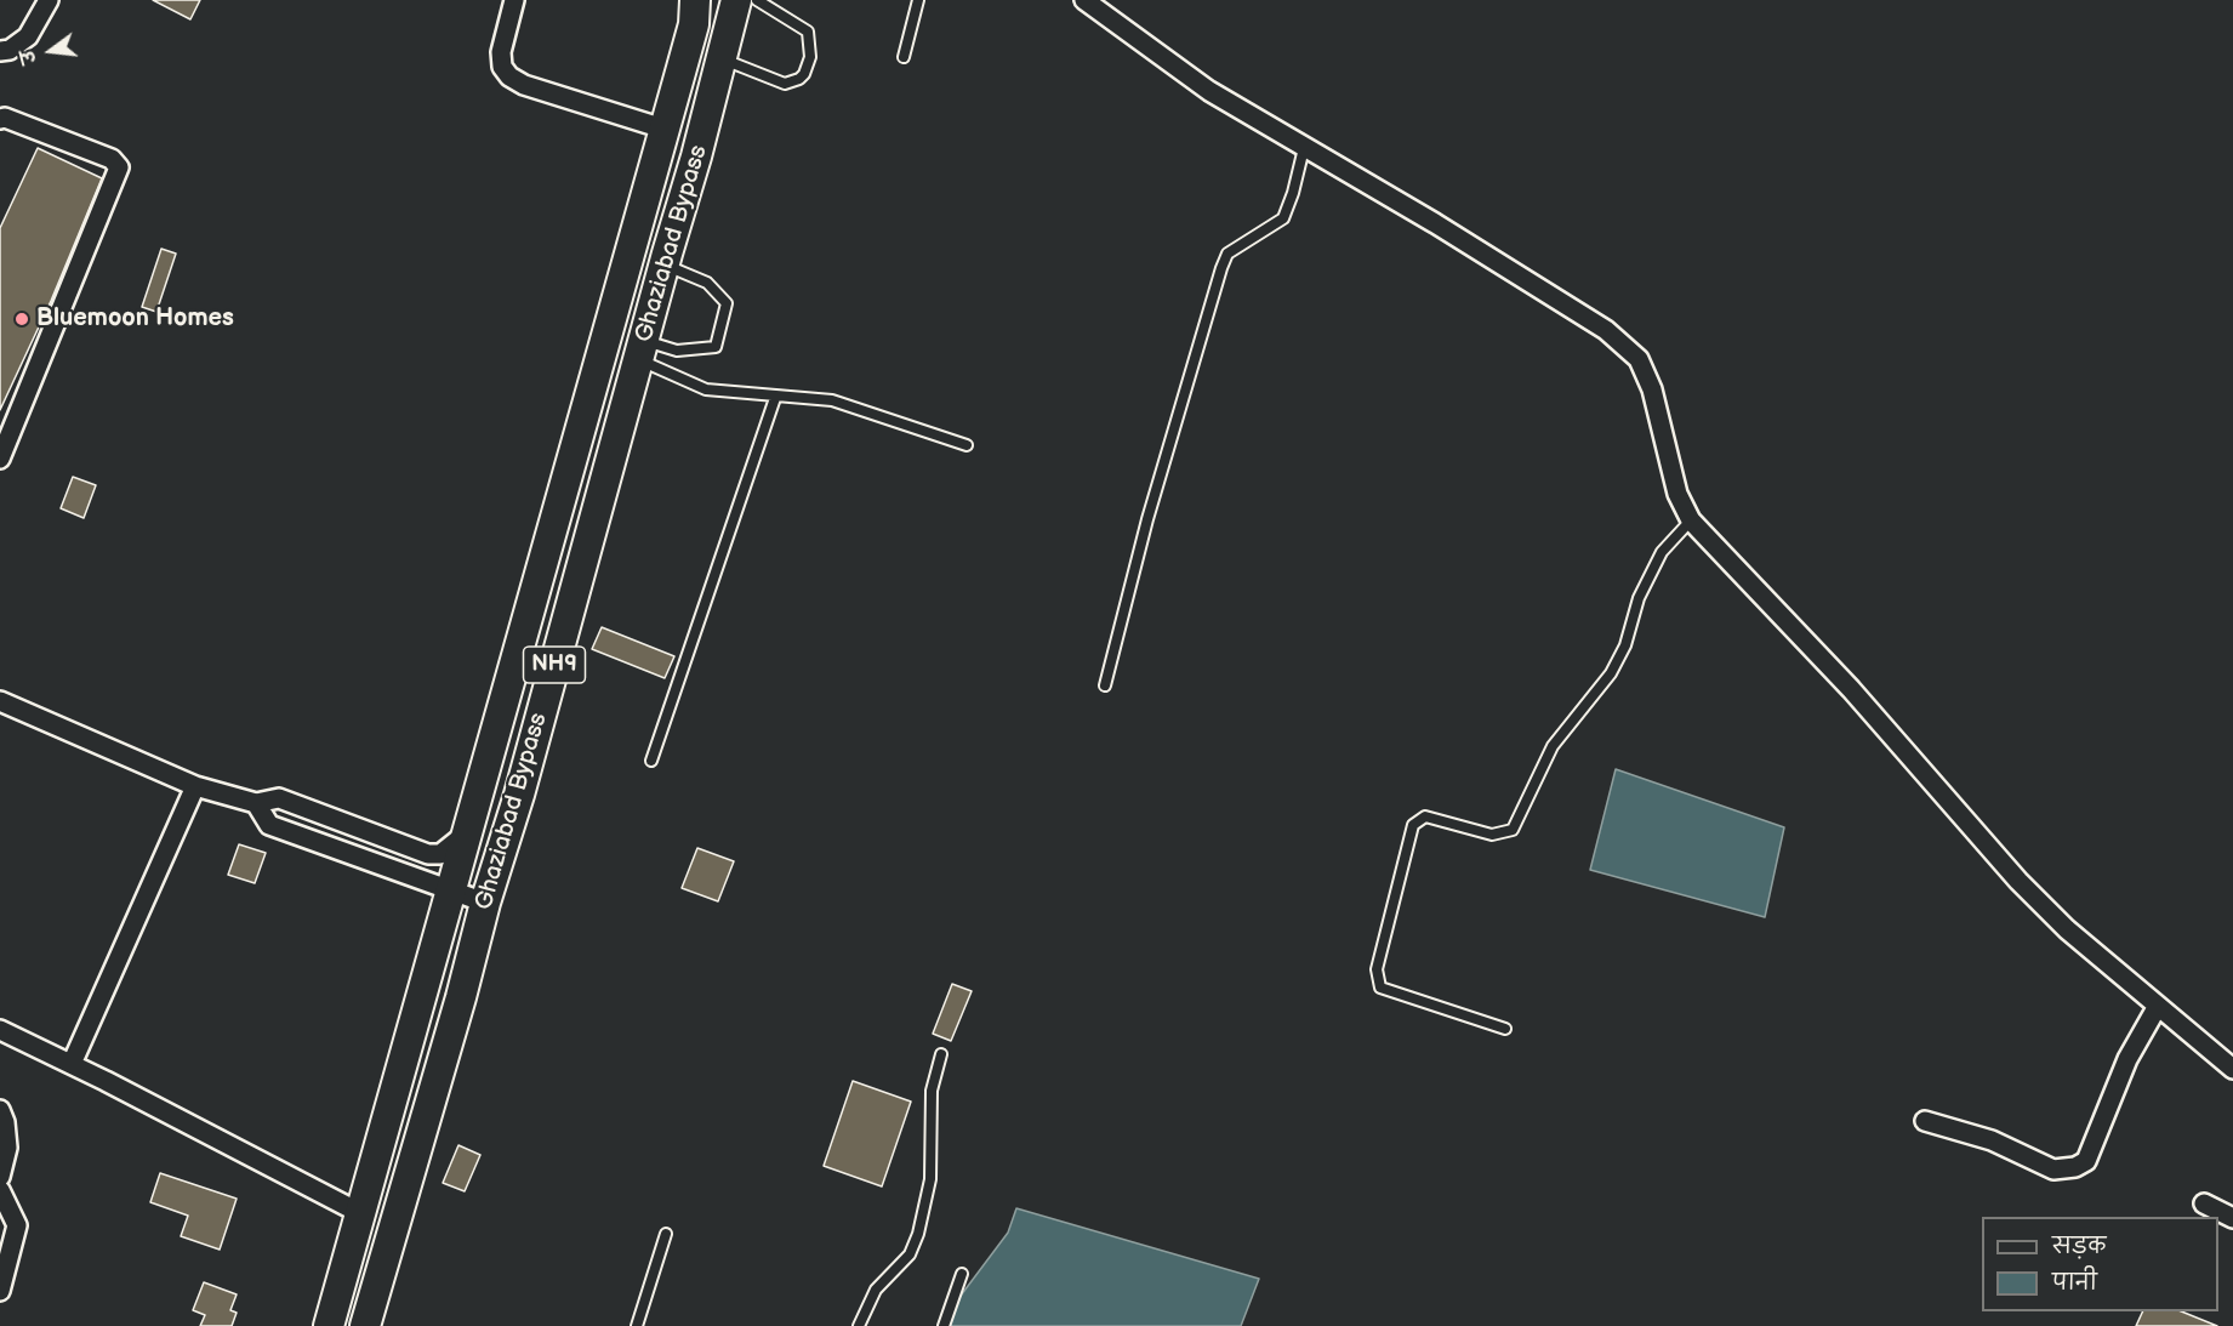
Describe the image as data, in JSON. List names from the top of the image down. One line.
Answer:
{"streets":{"highway":["Ghaziabad Bypass","NH9"]},"places":["Bluemoon Homes"],"legend":["सड़क","पानी"],"north":"left"}
